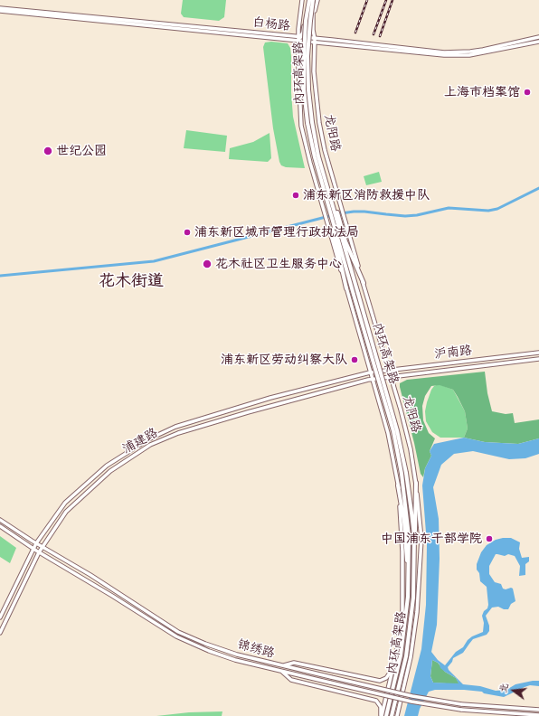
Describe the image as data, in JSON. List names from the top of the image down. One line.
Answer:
{"streets":{"highway":["内环高架路"],"main road":["白杨路","龙阳路","沪南路","浦建路","锦绣路"]},"crossings":[["白杨路","龙阳路"],["内环高架路","龙阳路"],["龙阳路","沪南路"],["沪南路","浦建路"],["浦建路","锦绣路"]],"districts":["花木街道"],"places":["上海市档案馆","世纪公园","浦东新区消防救援中队","浦东新区城市管理行政执法局","花木社区卫生服务中心","浦东新区劳动纠察大队","中国浦东干部学院"],"north":"left"}
